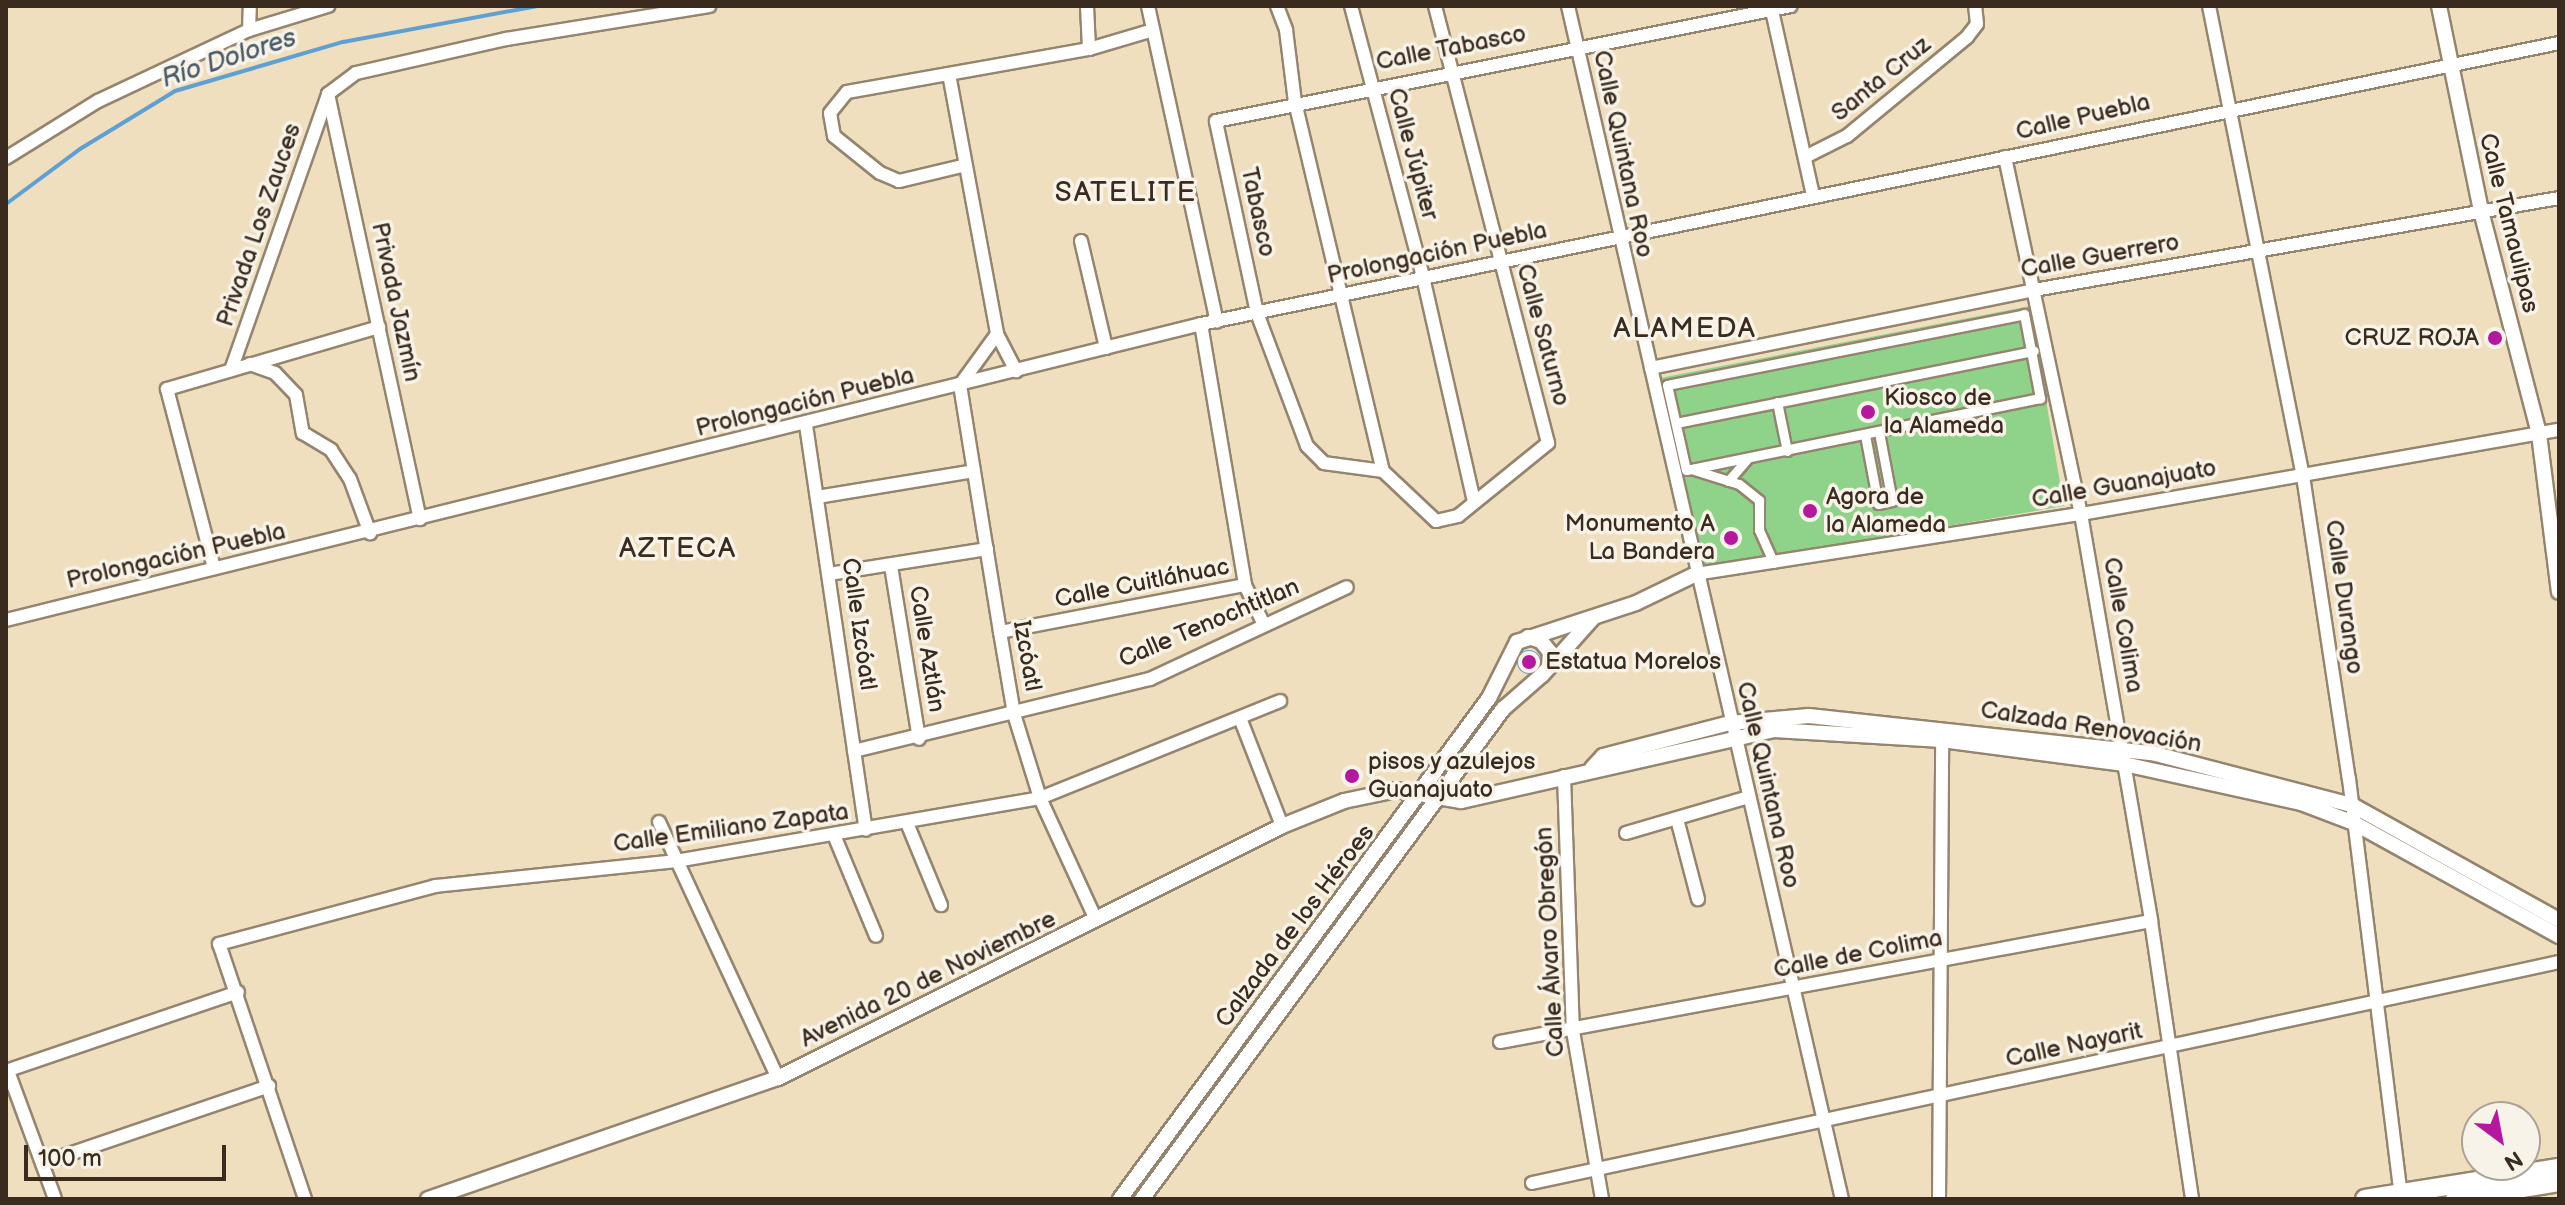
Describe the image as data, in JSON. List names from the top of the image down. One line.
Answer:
{"streets":{"street":["Calle Tabasco","Santa Cruz","Calle Puebla","Calle Júpiter","Calle Quintana Roo","Tabasco","Calle Tamaulipas","Privada Los Zauces","Prolongación Puebla","Calle Guerrero","Privada Jazmín","Calle Saturno","Calle Guanajuato","Calle Cuitláhuac","Calle Durango","Calle Tenochtitlan","Calle Izcóatl","Calle Colima","Calle Aztlán","Izcóatl","Calzada Renovación","Calle Emiliano Zapata","Calzada de los Héroes","Calle Álvaro Obregón","Calle de Colima","Avenida 20 de Noviembre","Calle Nayarit"]},"crossings":[["Calle Tabasco","Calle Júpiter"],["Calle Tabasco","Calle Quintana Roo"],["Calle Tabasco","Tabasco"],["Calle Tabasco","Calle Saturno"],["Calle Puebla","Calle Quintana Roo"],["Calle Puebla","Calle Tamaulipas"],["Calle Puebla","Prolongación Puebla"],["Calle Puebla","Calle Durango"],["Calle Puebla","Calle Colima"],["Calle Júpiter","Prolongación Puebla"],["Calle Júpiter","Calle Saturno"],["Calle Quintana Roo","Prolongación Puebla"],["Calle Quintana Roo","Calle Guerrero"],["Calle Quintana Roo","Calle Guanajuato"],["Calle Quintana Roo","Calzada Renovación"],["Calle Quintana Roo","Calle de Colima"],["Calle Quintana Roo","Calle Nayarit"],["Tabasco","Prolongación Puebla"],["Calle Tamaulipas","Calle Guerrero"],["Calle Tamaulipas","Calle Guanajuato"],["Privada Los Zauces","Privada Jazmín"],["Prolongación Puebla","Privada Jazmín"],["Prolongación Puebla","Calle Saturno"],["Prolongación Puebla","Calle Izcóatl"],["Prolongación Puebla","Izcóatl"],["Calle Guerrero","Calle Durango"],["Calle Guerrero","Calle Colima"],["Calle Guanajuato","Calle Durango"],["Calle Guanajuato","Calle Colima"],["Calle Cuitláhuac","Izcóatl"],["Calle Durango","Calzada Renovación"],["Calle Durango","Calle Nayarit"],["Calle Tenochtitlan","Calle Izcóatl"],["Calle Tenochtitlan","Calle Aztlán"],["Calle Tenochtitlan","Izcóatl"],["Calle Izcóatl","Calle Emiliano Zapata"],["Calle Colima","Calzada Renovación"],["Calle Colima","Calle de Colima"],["Calle Colima","Calle Nayarit"],["Izcóatl","Calle Emiliano Zapata"],["Izcóatl","Avenida 20 de Noviembre"],["Calzada Renovación","Calzada de los Héroes"],["Calzada Renovación","Calle Álvaro Obregón"],["Calzada Renovación","Avenida 20 de Noviembre"],["Calzada de los Héroes","Avenida 20 de Noviembre"],["Calle Álvaro Obregón","Calle de Colima"],["Calle Álvaro Obregón","Calle Nayarit"]],"districts":["SATELITE","ALAMEDA","AZTECA"],"water":["Río Dolores"],"places":["CRUZ ROJA","Kiosco de la Alameda","Agora de la Alameda","Monumento A La Bandera","Estatua Morelos","pisos y azulejos Guanajuato"],"scale_bar":"100 m","north":"bottom right"}
